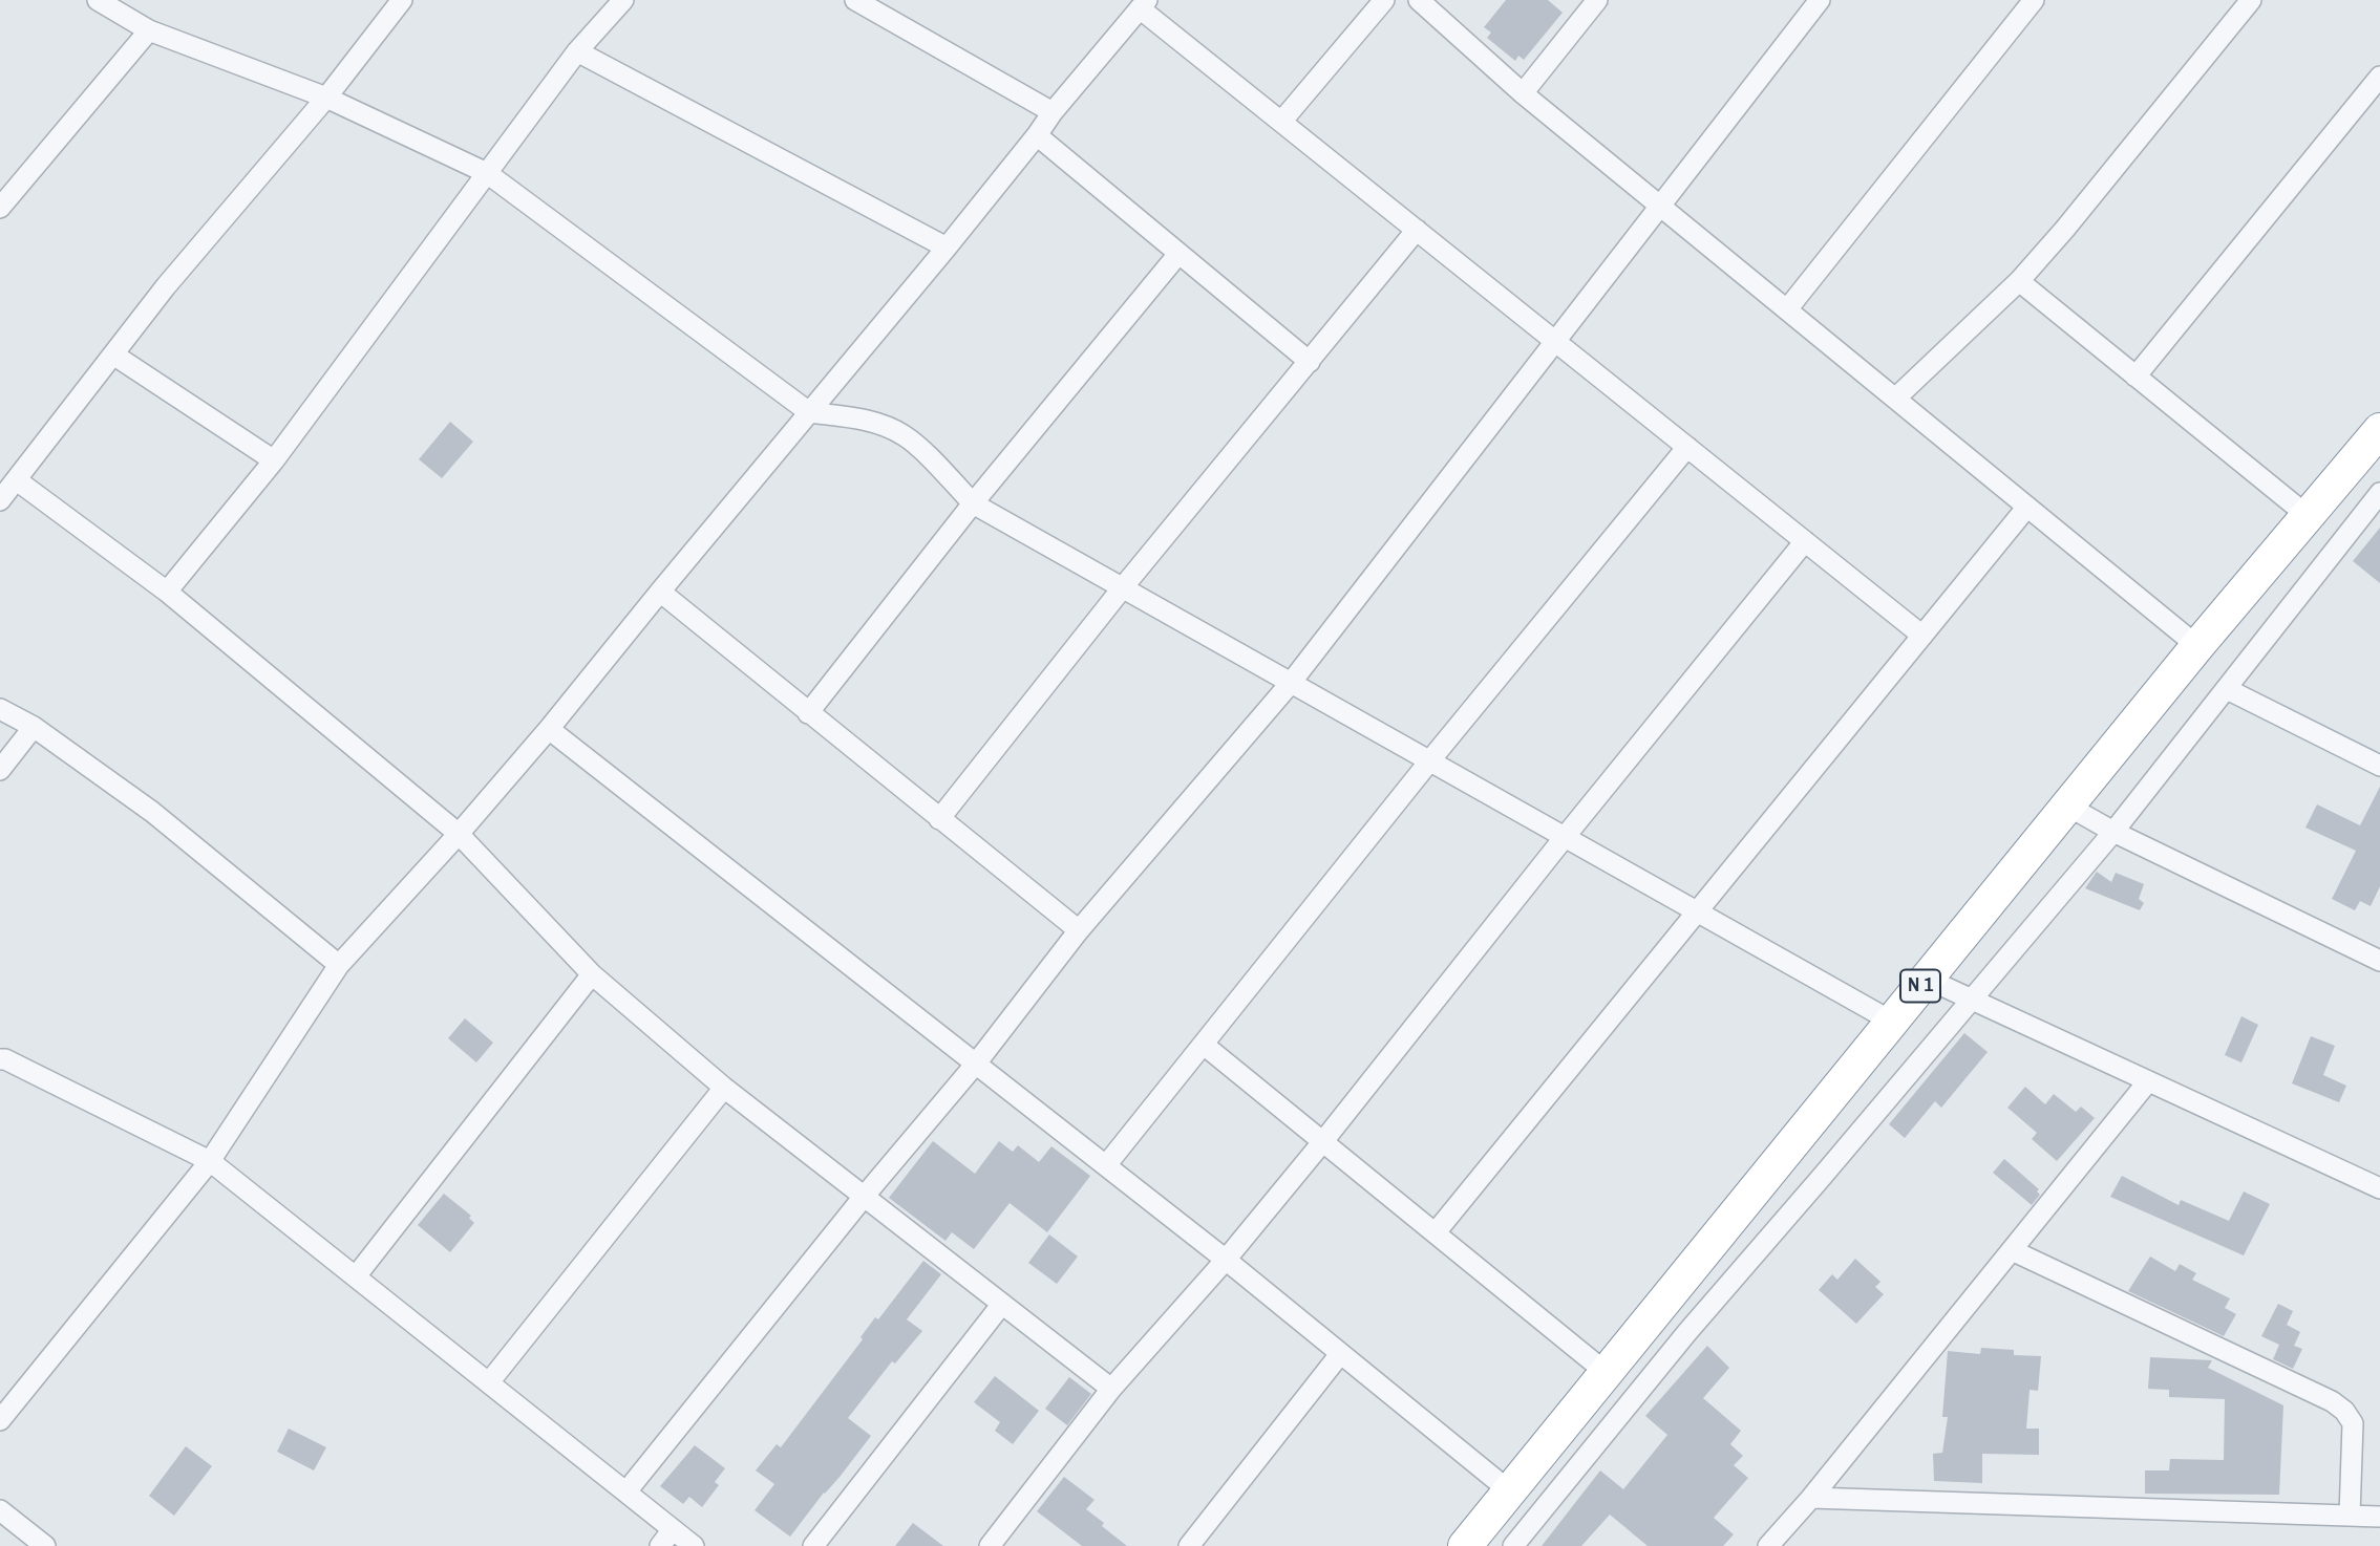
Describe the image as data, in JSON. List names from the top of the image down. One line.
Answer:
{"streets":{"highway":["N 1"]}}
